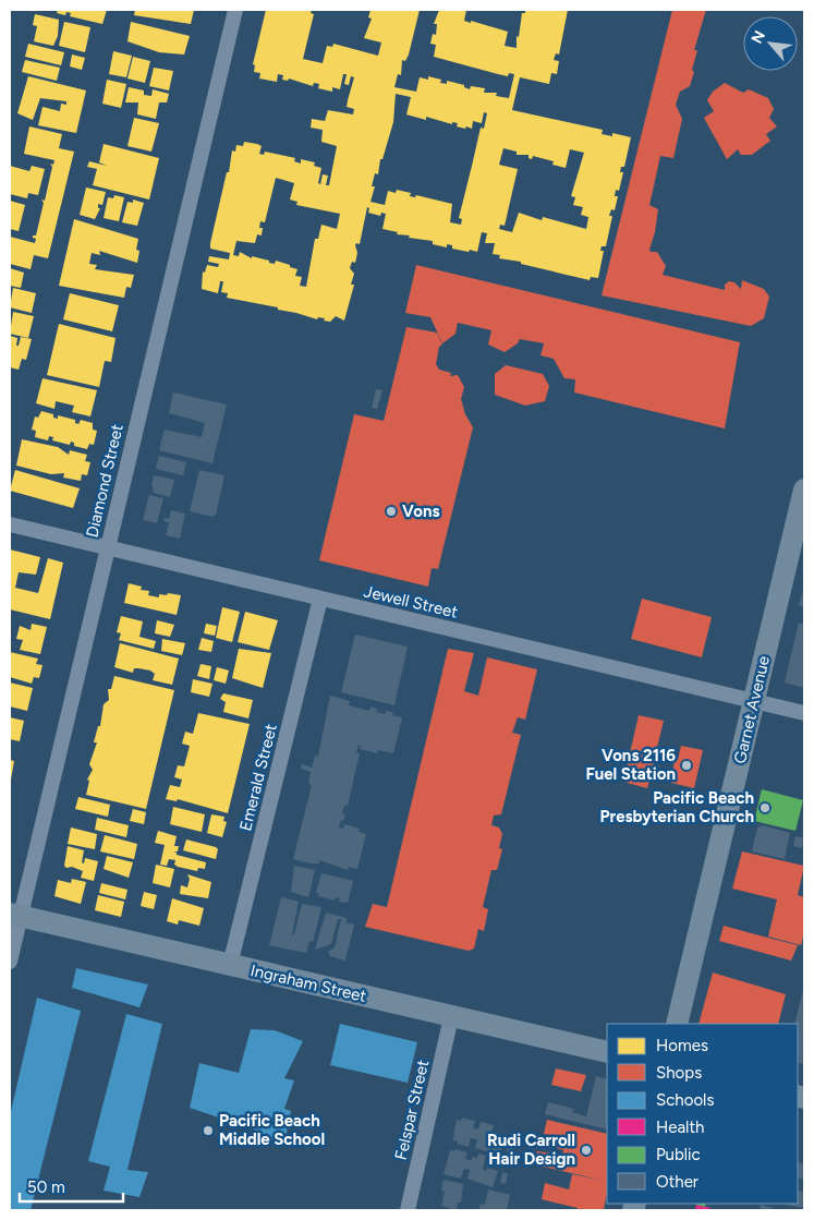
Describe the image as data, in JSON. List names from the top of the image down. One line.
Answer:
{"streets":{"main road":["Garnet Avenue","Ingraham Street"],"street":["Diamond Street","Jewell Street","Emerald Street","Felspar Street"]},"crossings":[["Diamond Street","Jewell Street"],["Diamond Street","Ingraham Street"],["Jewell Street","Garnet Avenue"],["Jewell Street","Emerald Street"],["Emerald Street","Ingraham Street"],["Ingraham Street","Felspar Street"]],"places":["Vons","Vons 2116 Fuel Station","Pacific Beach Presbyterian Church","Pacific Beach Middle School","Rudi Carroll Hair Design"],"legend":["Homes","Shops","Schools","Health","Public","Other"],"scale_bar":"50 m","north":"top left"}
